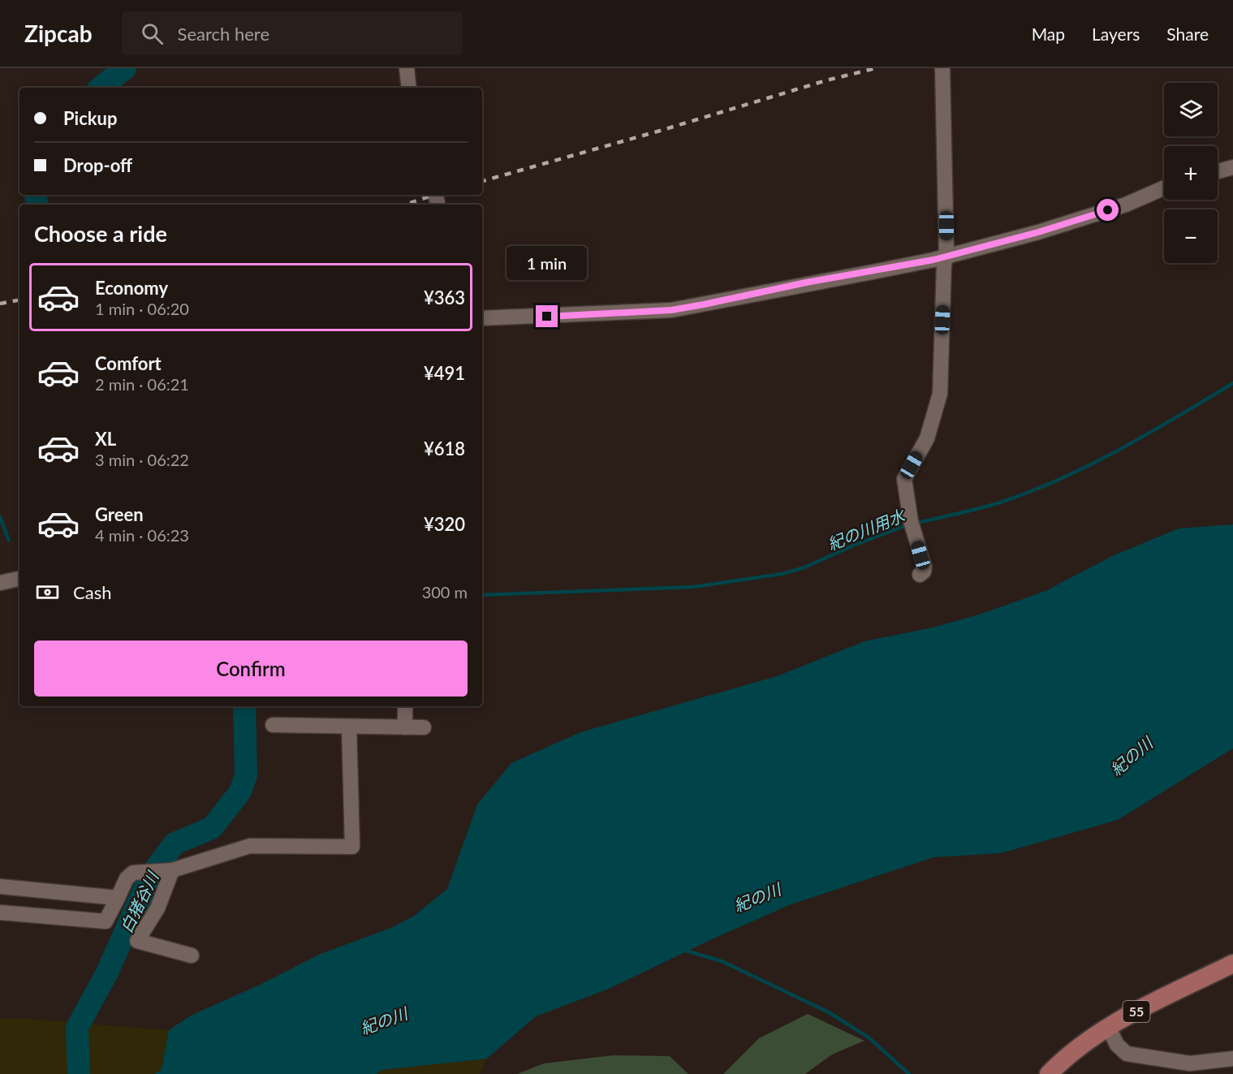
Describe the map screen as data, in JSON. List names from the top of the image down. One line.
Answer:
{"streets":{"main road":["55"]},"water":["紀の川用水","紀の川","白猪谷川"],"page":{"header":"Zipcab","search":"Search here","nav":["Map","Layers","Share"],"map_buttons":["+","−"],"banner":["Pickup","Drop-off"],"heading":"Choose a ride","bubble":"1 min","list":[{"name":"Economy","note":"1 min · 06:20","value":"¥363"},{"name":"Comfort","note":"2 min · 06:21","value":"¥491"},{"name":"XL","note":"3 min · 06:22","value":"¥618"},{"name":"Green","note":"4 min · 06:23","value":"¥320"}],"pay":["Cash","300 m"],"buttons":"Confirm"}}
